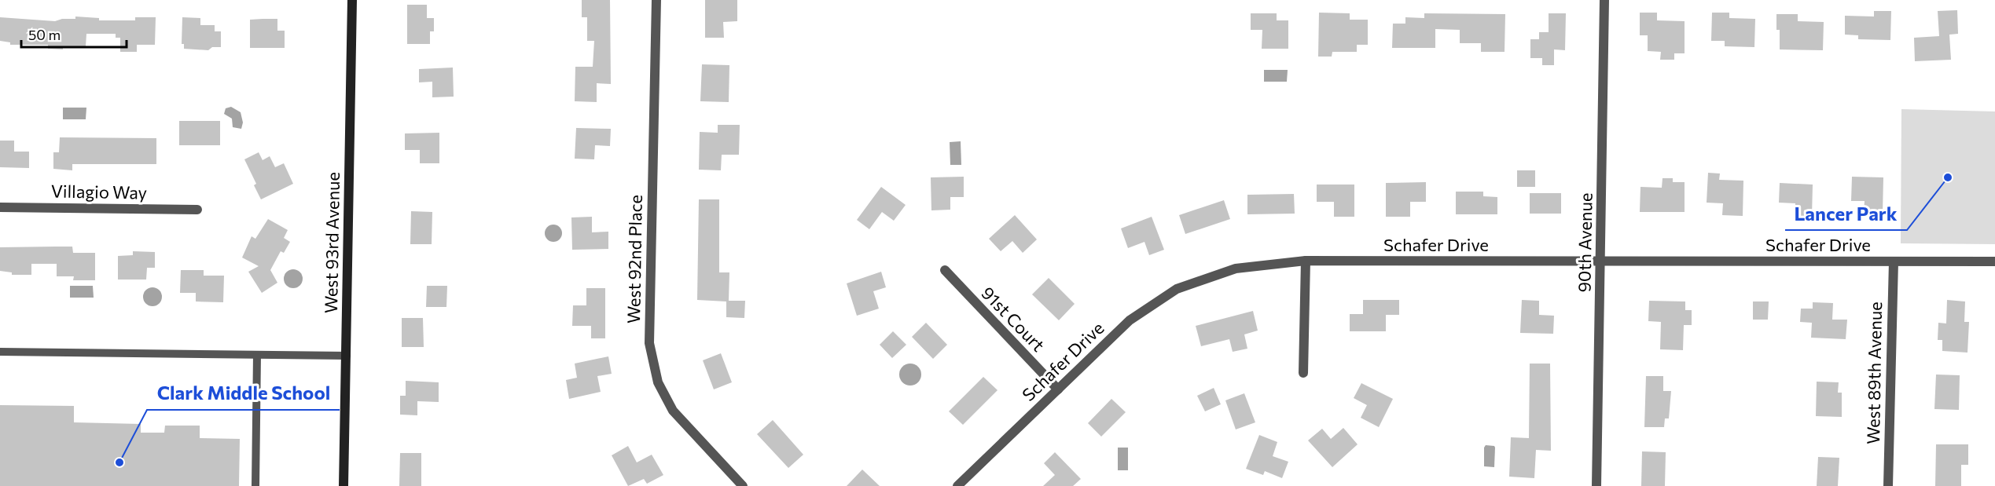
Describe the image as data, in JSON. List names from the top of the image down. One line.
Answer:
{"streets":{"street":["Villagio Way","West 93rd Avenue","90th Avenue","Schafer Drive","West 92nd Place","91st Court","West 89th Avenue"]},"crossings":[["90th Avenue","Schafer Drive"],["Schafer Drive","91st Court"],["Schafer Drive","West 89th Avenue"]],"places":["Lancer Park","Clark Middle School"],"scale_bar":"50 m"}
